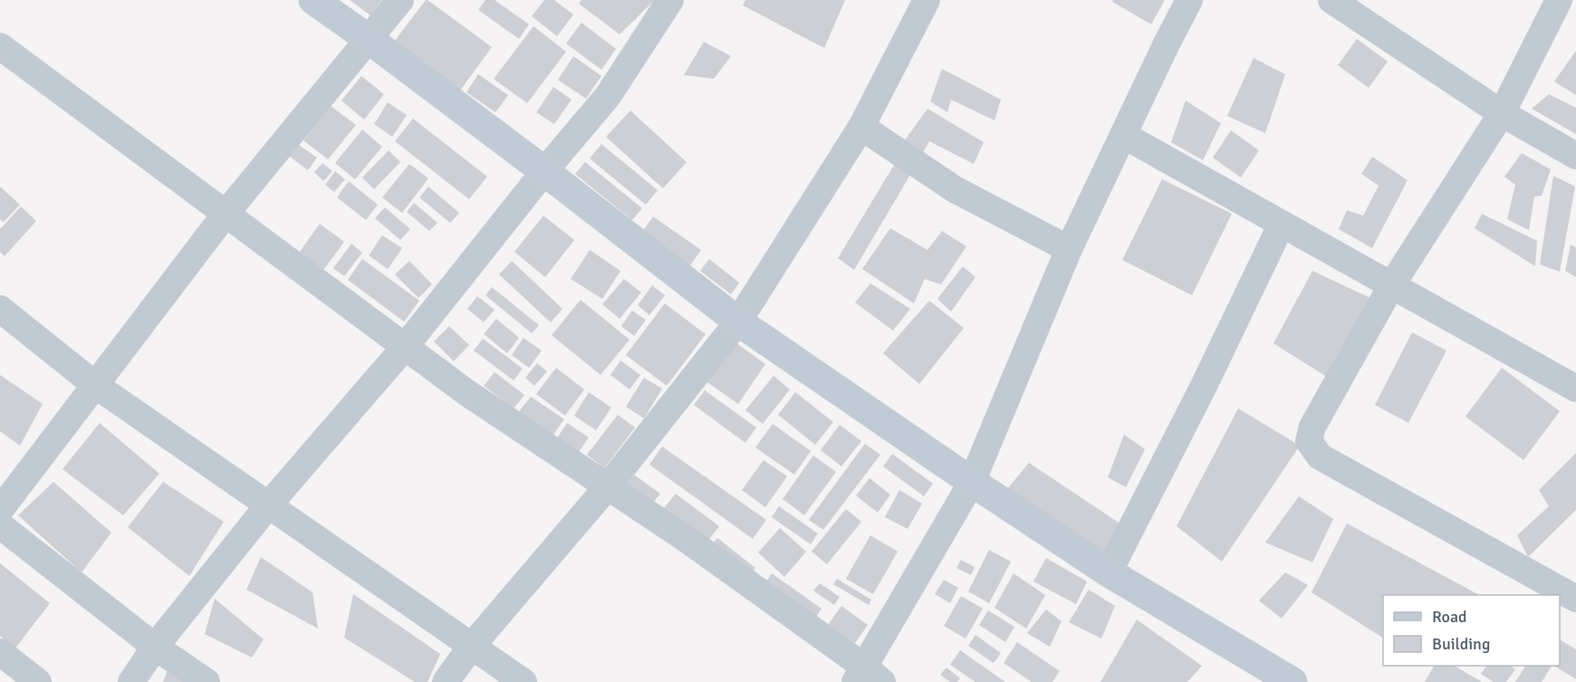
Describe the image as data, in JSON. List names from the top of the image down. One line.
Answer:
{"legend":["Road","Building"]}
